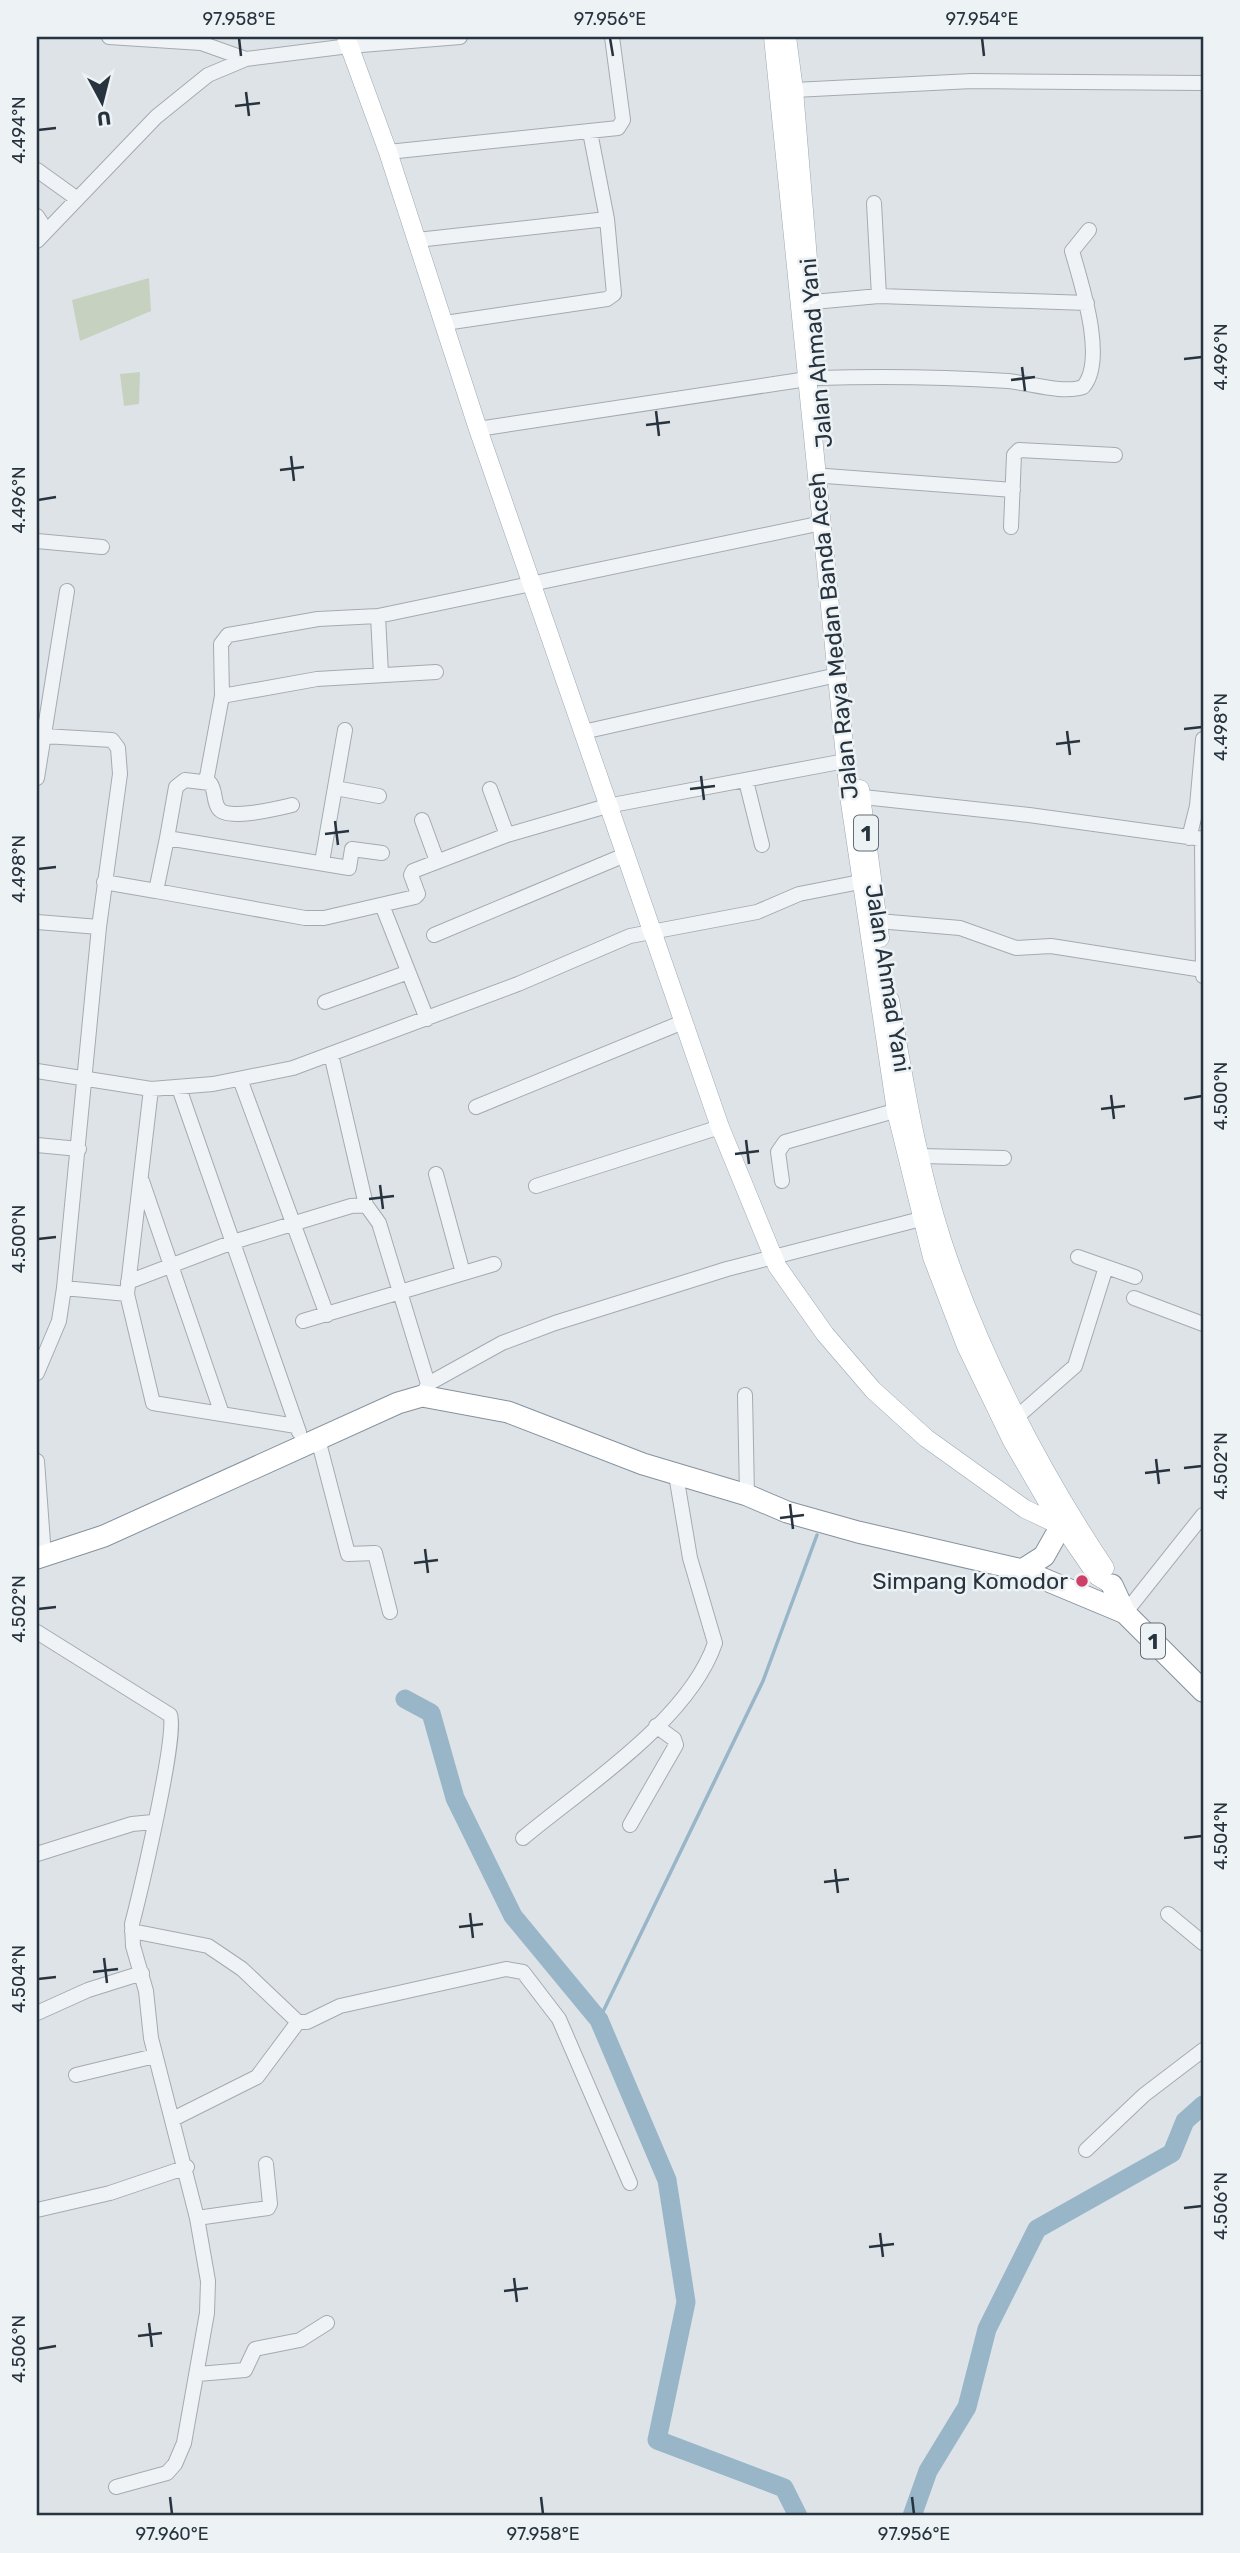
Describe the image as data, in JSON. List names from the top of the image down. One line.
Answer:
{"streets":{"highway":["Jalan Raya Medan Banda Aceh","1"],"main road":["Jalan Ahmad Yani"]},"crossings":[["Jalan Ahmad Yani","Jalan Raya Medan Banda Aceh"],["Jalan Ahmad Yani","1"]],"places":["Simpang Komodor"],"north":"bottom","coordinates":["97.958°E","97.956°E","97.954°E","4.494°N","4.496°N","4.498°N","4.500°N","4.502°N","4.504°N","4.506°N","97.960°E"]}
